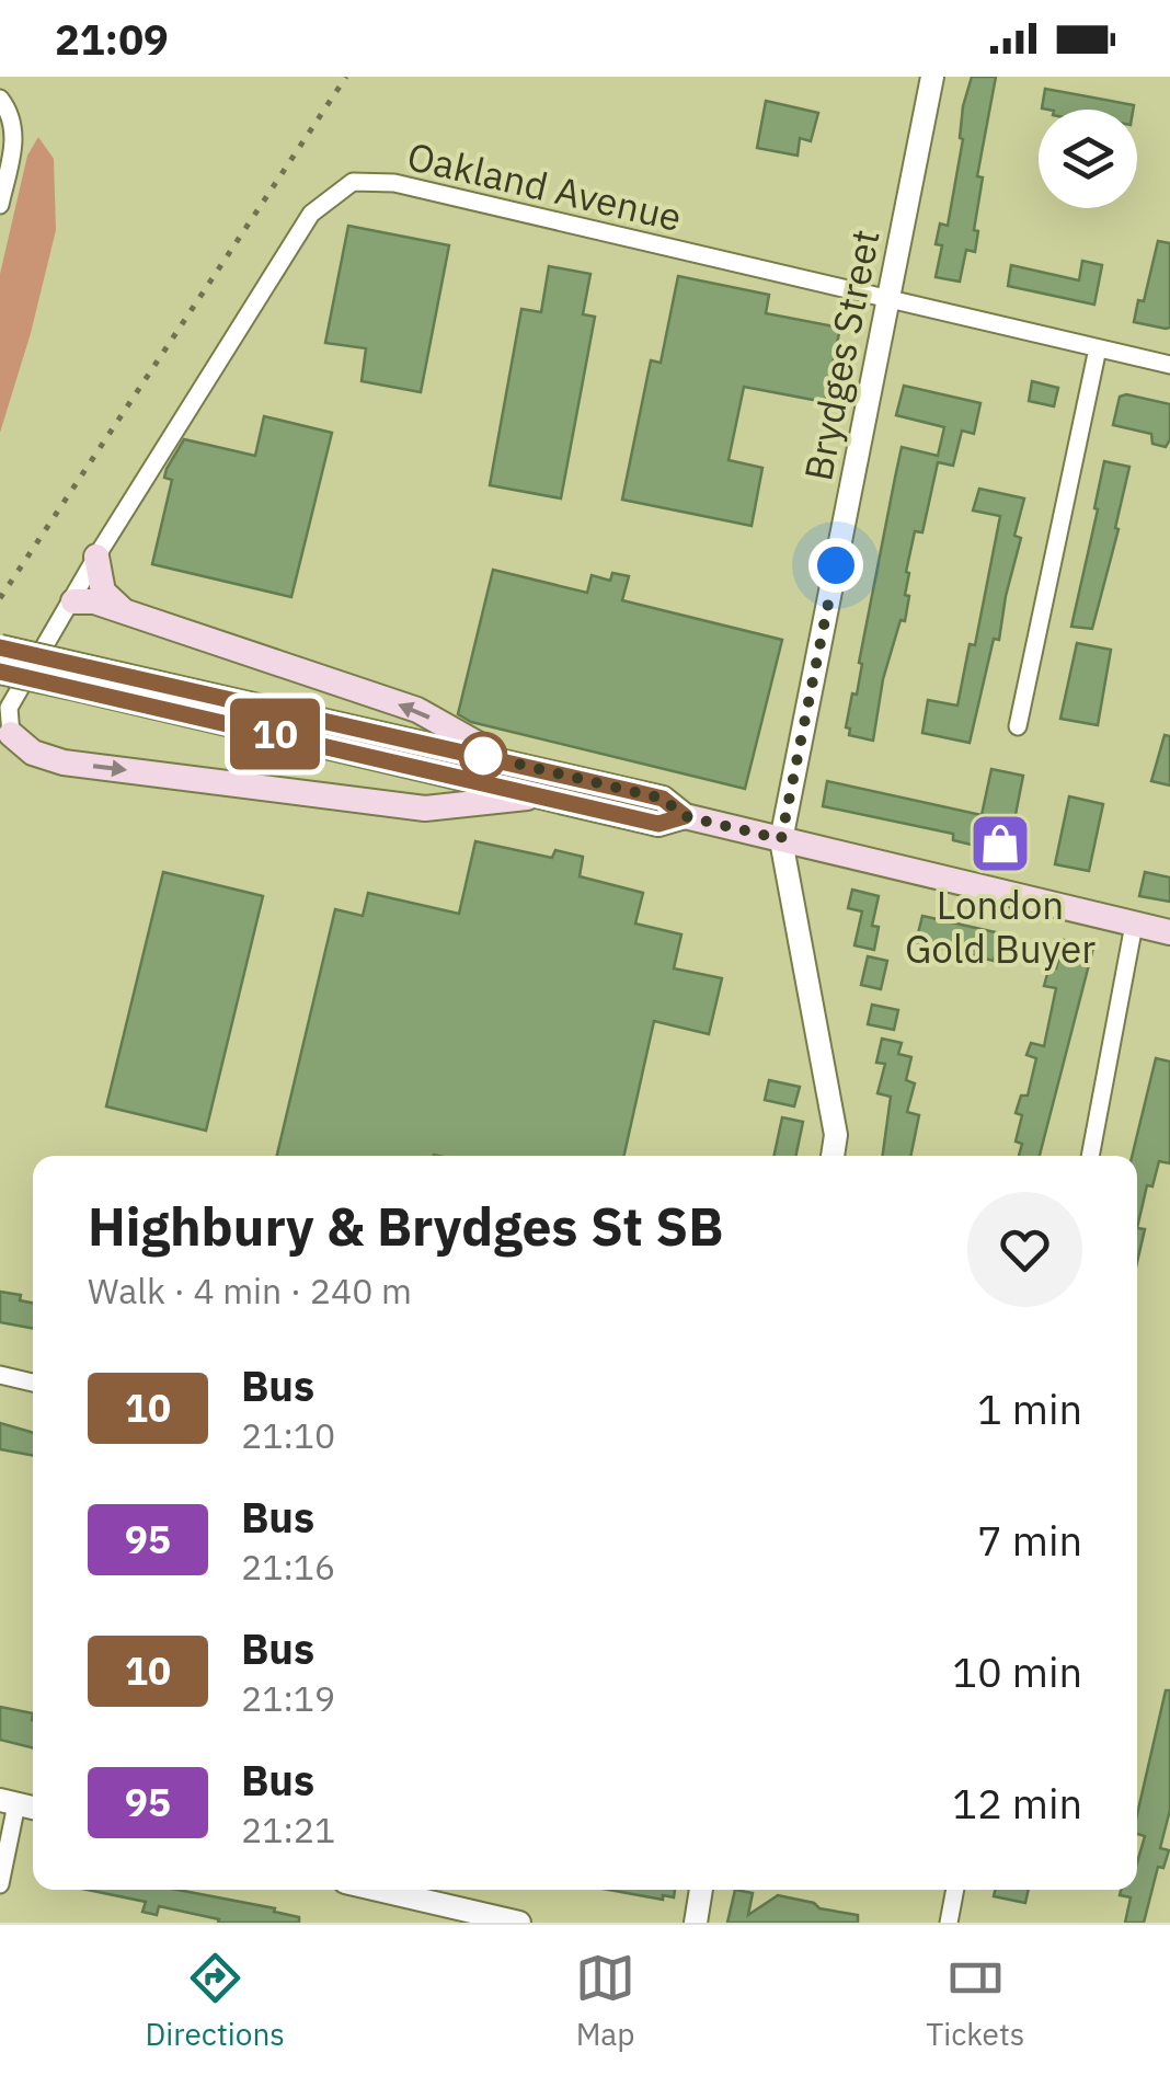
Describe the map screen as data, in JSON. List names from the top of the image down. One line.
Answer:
{"streets":{"street":["Oakland Avenue","Brydges Street"]},"crossings":[["Oakland Avenue","Brydges Street"]],"places":{"shop":["London Gold Buyer"]},"lines":["bus line 10"],"page":{"status":"21:09","on_map":"10","heading":["Highbury & Brydges St SB","Walk · 4 min · 240 m"],"list":[{"mark":"10","name":"Bus","note":"21:10","value":"1 min"},{"mark":"95","name":"Bus","note":"21:16","value":"7 min"},{"mark":"10","name":"Bus","note":"21:19","value":"10 min"},{"mark":"95","name":"Bus","note":"21:21","value":"12 min"}],"tabs":["Directions","Map","Tickets"]}}
